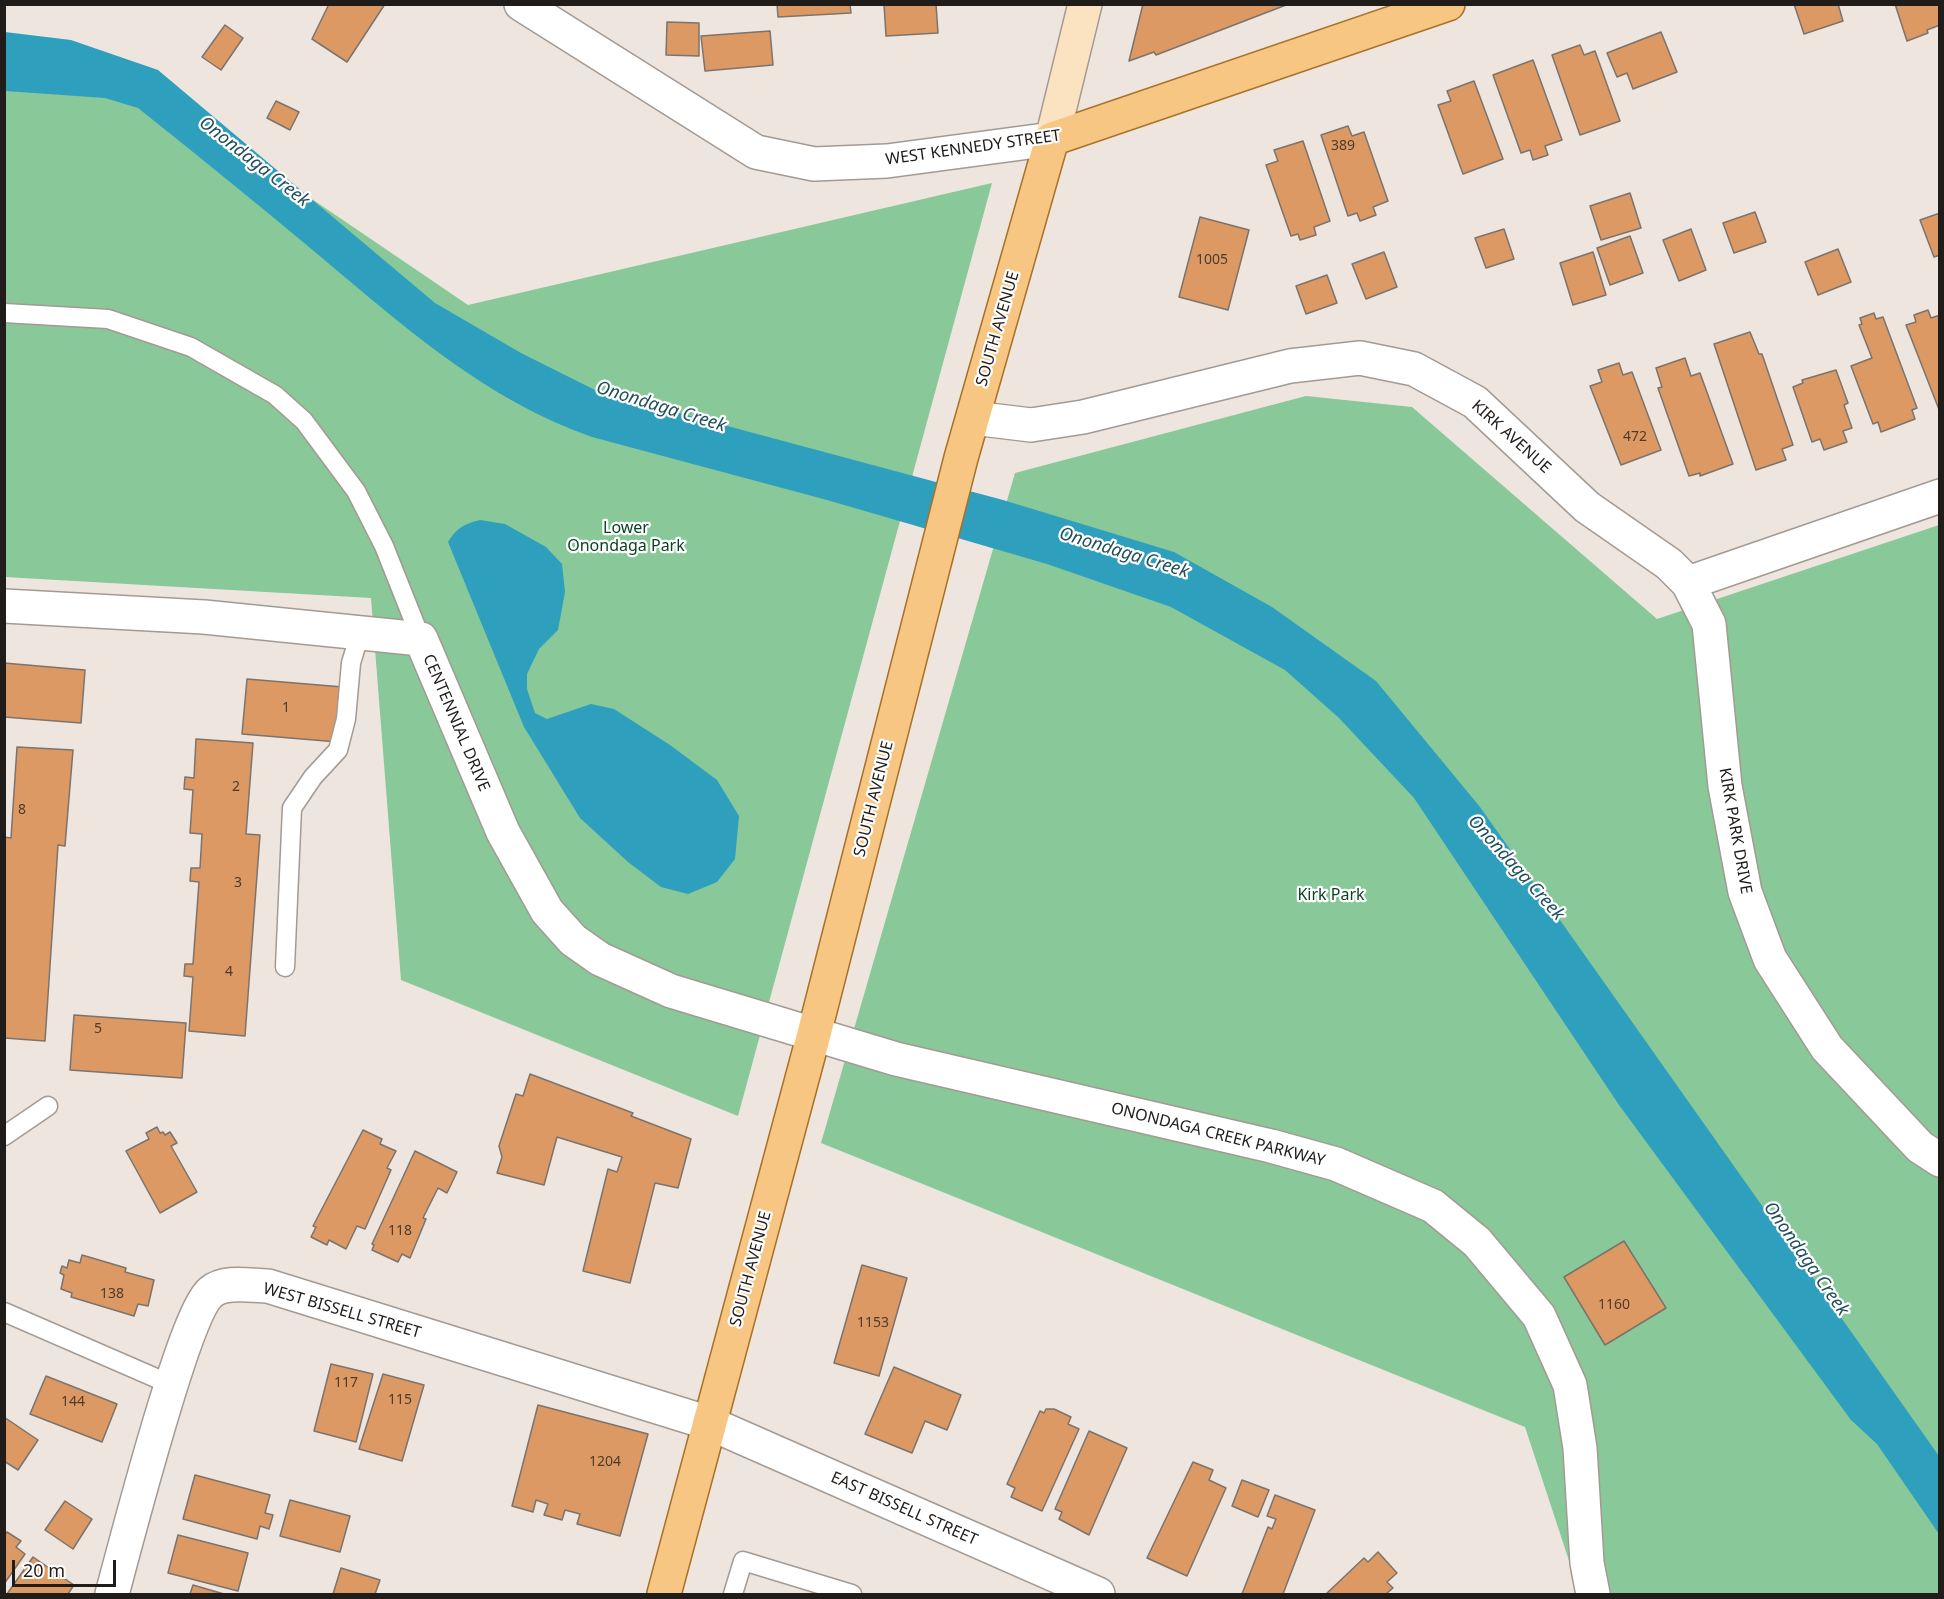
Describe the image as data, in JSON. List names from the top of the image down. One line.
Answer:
{"streets":{"main road":["WEST KENNEDY STREET","SOUTH AVENUE"],"street":["KIRK AVENUE","CENTENNIAL DRIVE","KIRK PARK DRIVE","ONONDAGA CREEK PARKWAY","WEST BISSELL STREET","EAST BISSELL STREET"]},"crossings":[["WEST KENNEDY STREET","SOUTH AVENUE"],["SOUTH AVENUE","KIRK AVENUE"],["SOUTH AVENUE","CENTENNIAL DRIVE"],["SOUTH AVENUE","ONONDAGA CREEK PARKWAY"],["SOUTH AVENUE","WEST BISSELL STREET"],["SOUTH AVENUE","EAST BISSELL STREET"],["KIRK AVENUE","KIRK PARK DRIVE"],["CENTENNIAL DRIVE","ONONDAGA CREEK PARKWAY"],["WEST BISSELL STREET","EAST BISSELL STREET"]],"water":["Onondaga Creek"],"parks":["Lower Onondaga Park","Kirk Park"],"house_numbers":["389","1005","472","1","2","8","3","4","5","118","138","1160","1153","117","115","144","1204"],"scale_bar":"20 m"}
